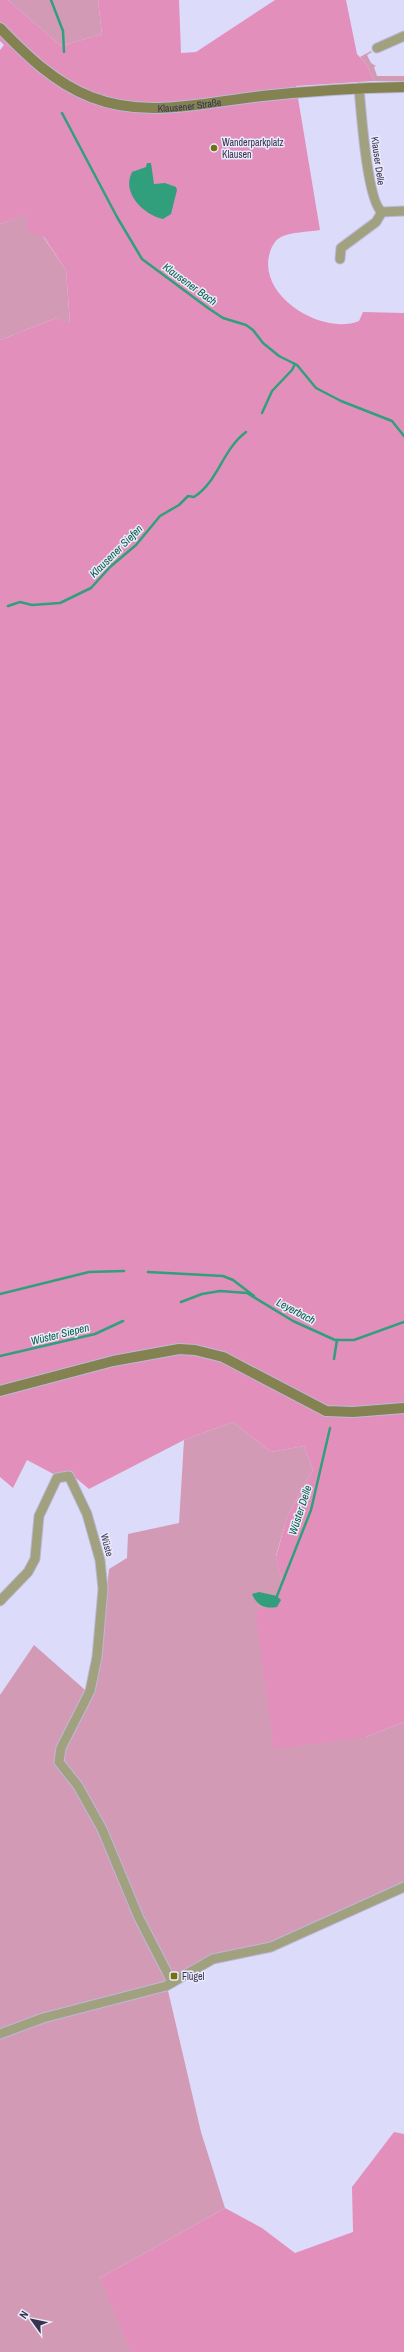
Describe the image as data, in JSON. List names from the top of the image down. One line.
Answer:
{"streets":{"main road":["Klausener Straße"],"street":["Klauser Delle","Wüste"]},"crossings":[["Klausener Straße","Klauser Delle"]],"water":["Klausener Bach","Klausener Siefen","Leyerbach","Wüster Siepen","Wüster Delle"],"places":{"other":["Wanderparkplatz Klausen"],"transit":["Flügel"]},"north":"top left"}
